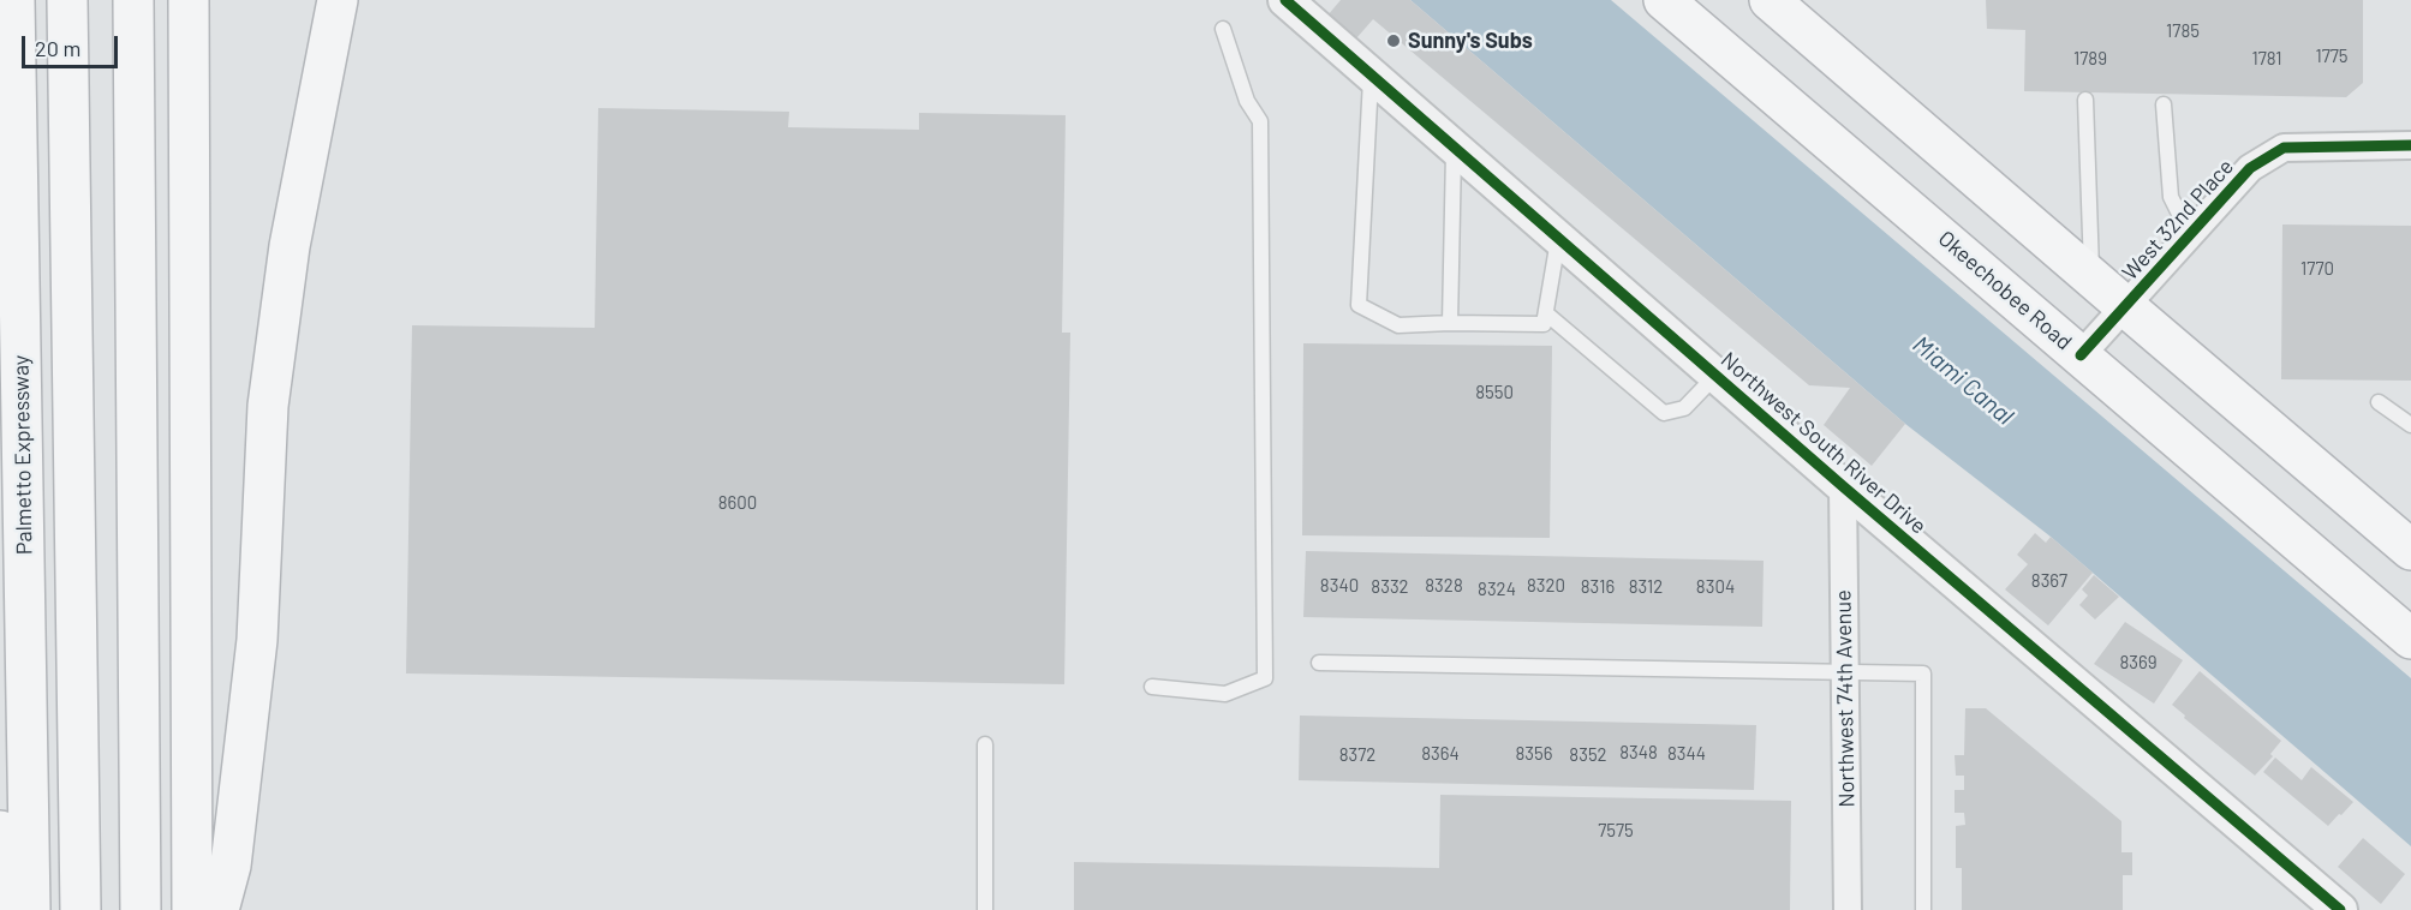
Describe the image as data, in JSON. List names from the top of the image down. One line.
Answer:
{"streets":{"highway":["Okeechobee Road","Palmetto Expressway"],"street":["West 32nd Place","Northwest South River Drive","Northwest 74th Avenue"]},"crossings":[["West 32nd Place","Okeechobee Road"],["Northwest South River Drive","Northwest 74th Avenue"]],"water":["Miami Canal"],"places":["Sunny's Subs"],"house_numbers":["1785","1775","1789","1781","1770","8550","8600","8367","8340","8328","8320","8332","8316","8312","8304","8324","8369","8348","8364","8356","8344","8372","8352","7575"],"scale_bar":"20 m"}
